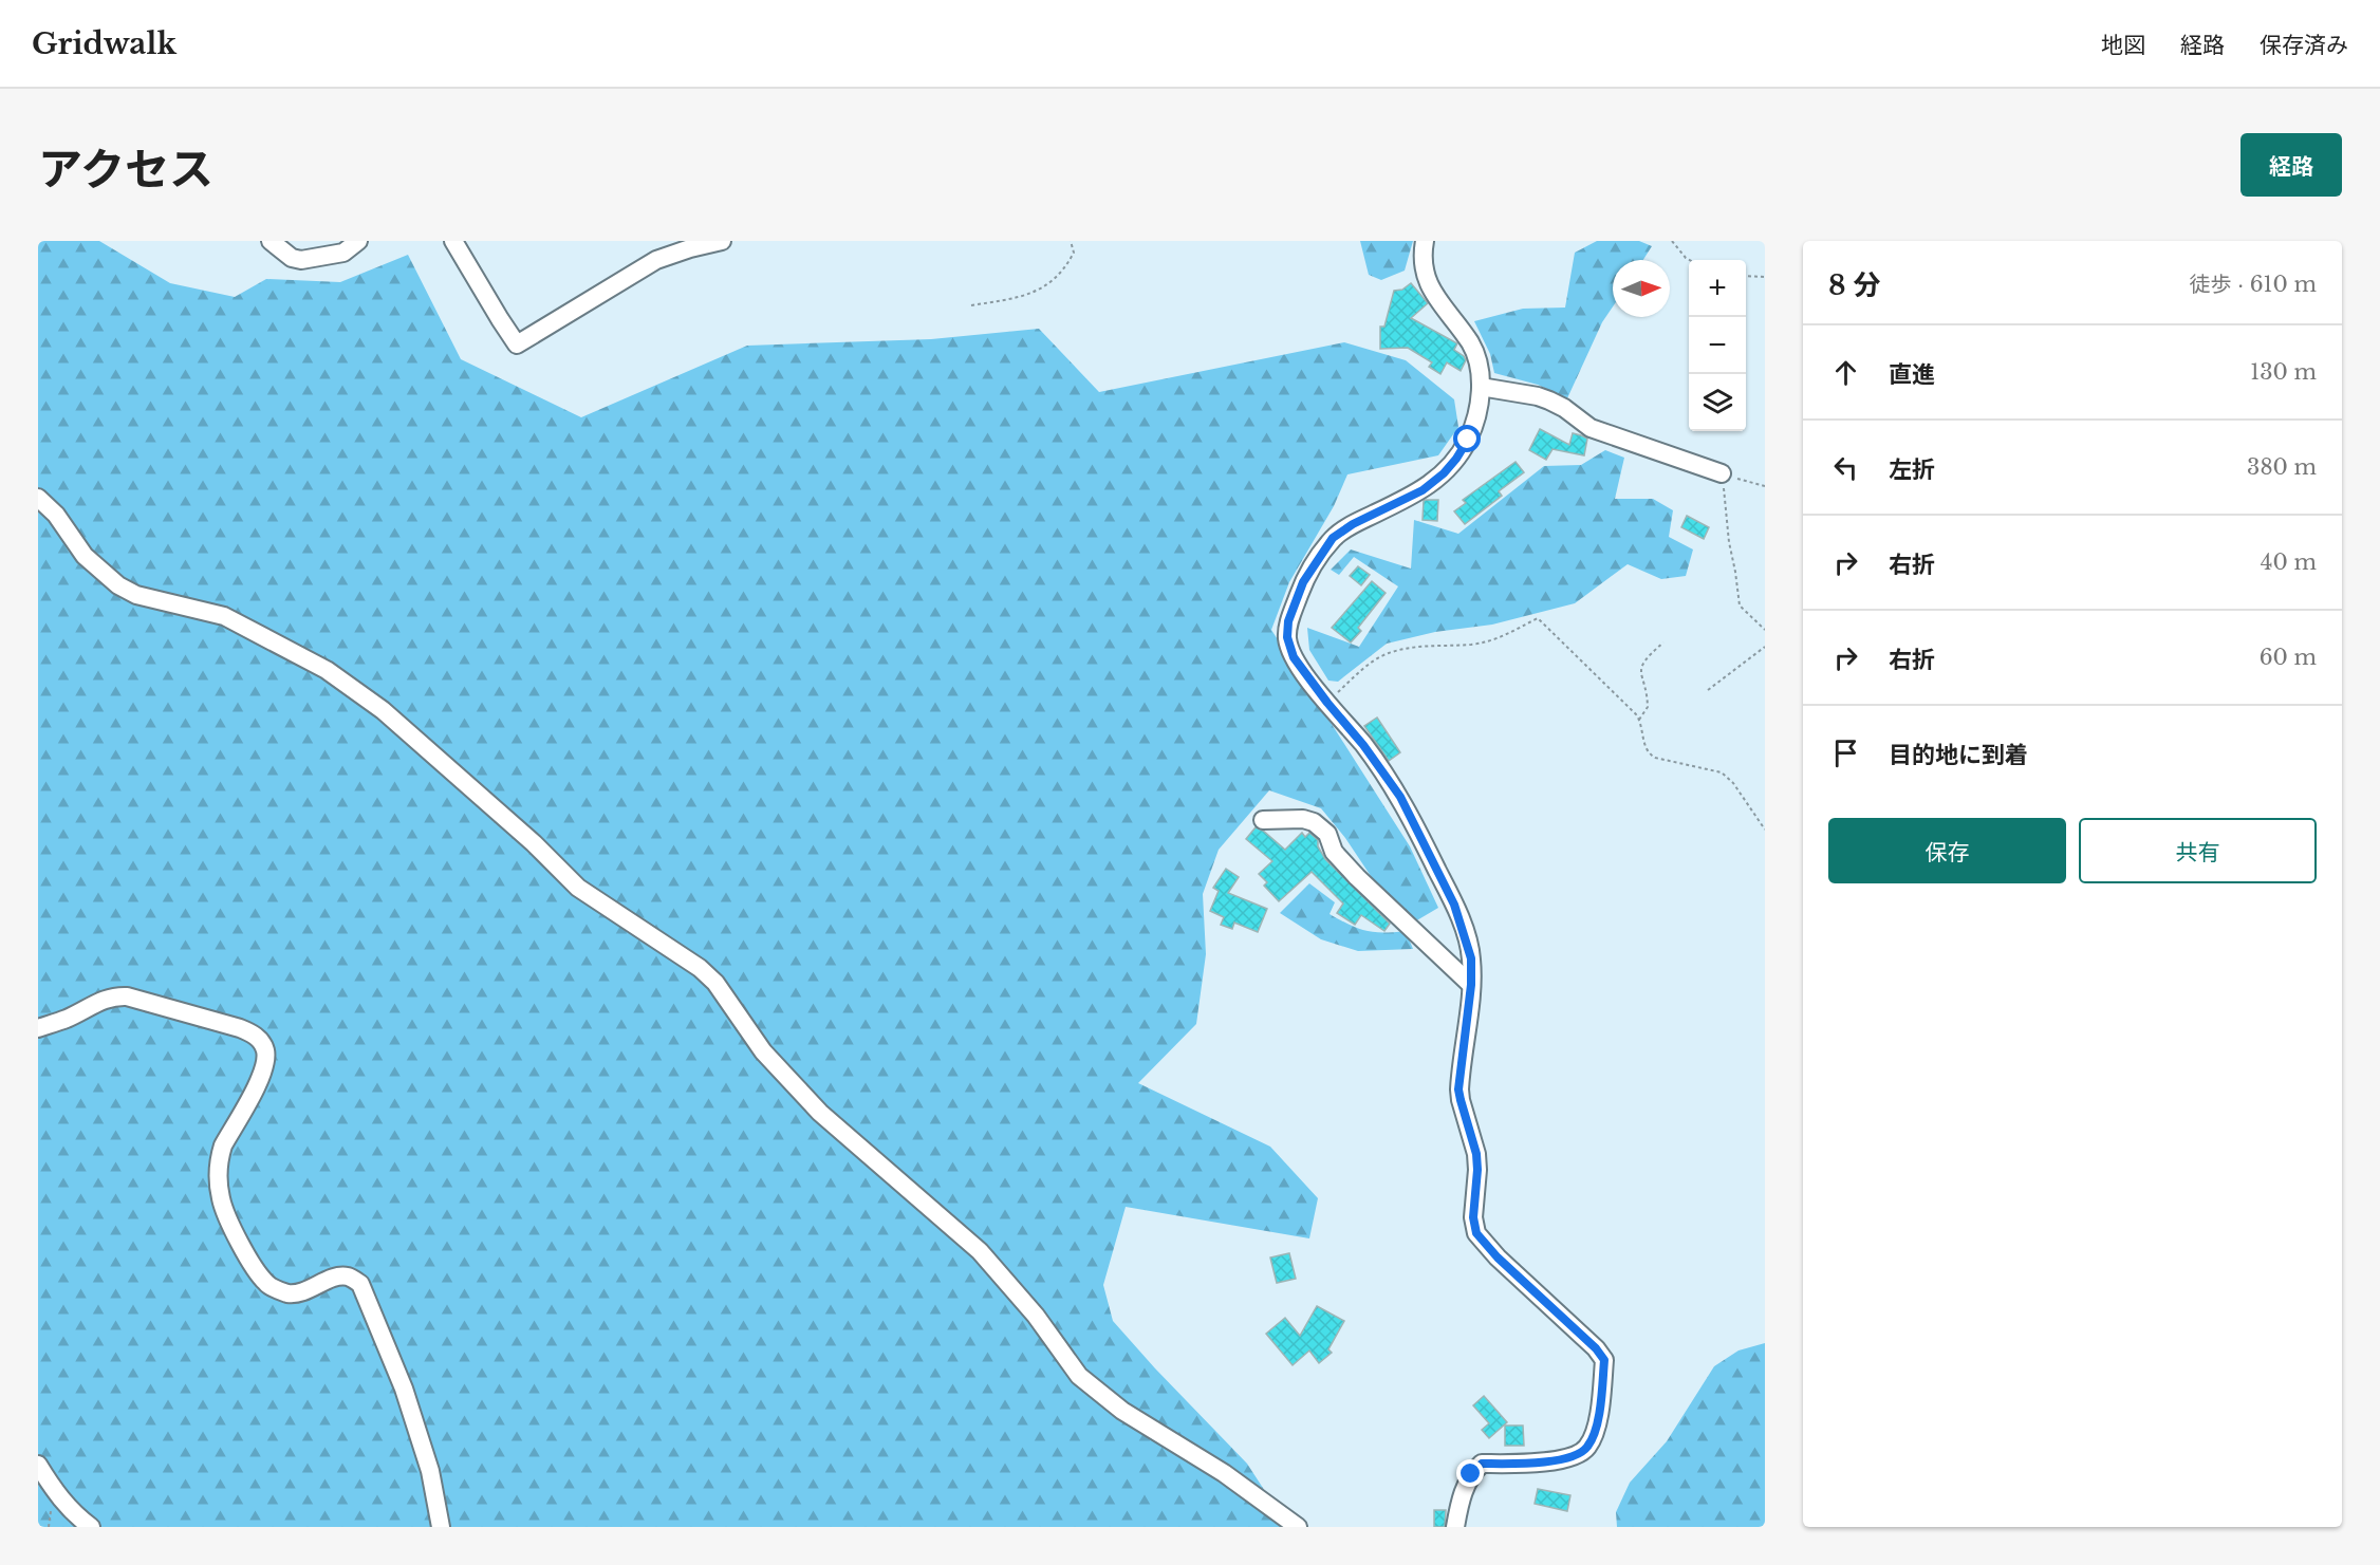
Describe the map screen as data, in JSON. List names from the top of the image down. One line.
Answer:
{"north":"right","page":{"header":"Gridwalk","nav":["地図","経路","保存済み"],"title":"アクセス","buttons":["経路",["保存","共有"]],"heading":["8 分","徒歩 · 610 m"],"map_buttons":["+","−"],"list":[["直進","130 m"],["左折","380 m"],["右折","40 m"],["右折","60 m"],"目的地に到着"]}}
